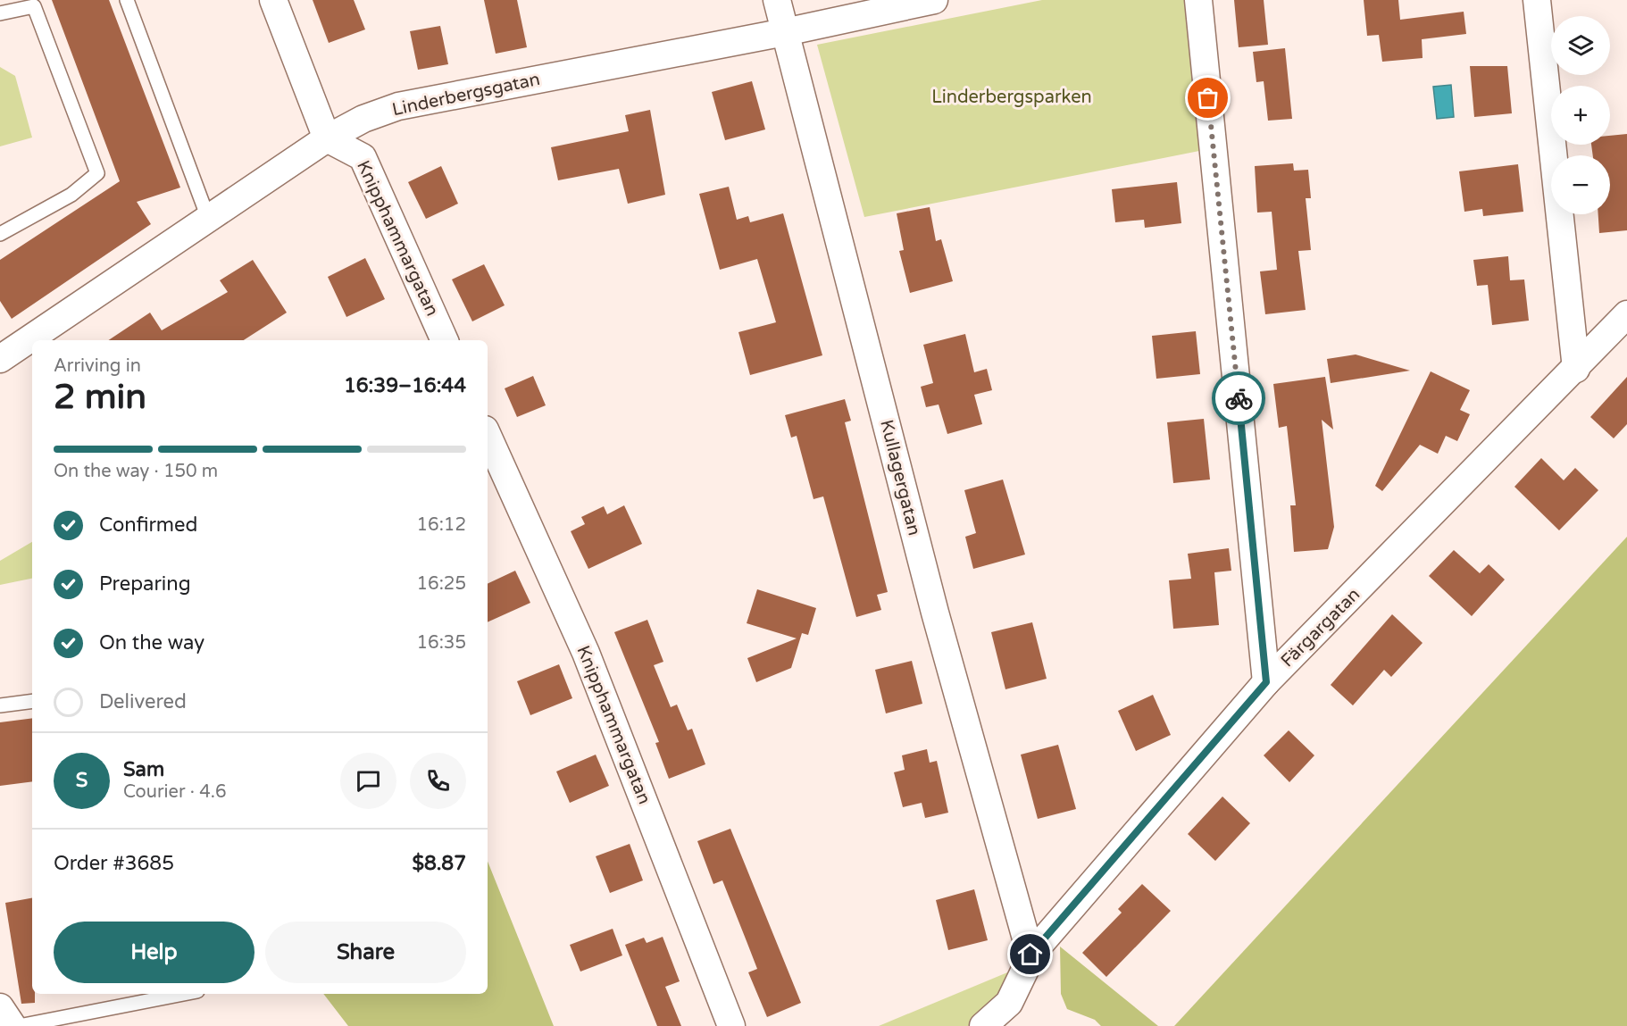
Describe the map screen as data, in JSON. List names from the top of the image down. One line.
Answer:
{"streets":{"street":["Linderbergsgatan","Knipphammargatan","Kullagergatan","Färgargatan"]},"crossings":[["Linderbergsgatan","Knipphammargatan"],["Linderbergsgatan","Kullagergatan"],["Kullagergatan","Färgargatan"]],"parks":["Linderbergsparken"],"page":{"map_buttons":["+","−"],"heading":["2 min","Arriving in","16:39–16:44"],"panel":["Sam","Courier · 4.6","Order #3685","$8.87"],"bar":"On the way · 150 m","list":[["Confirmed","16:12"],["Preparing","16:25"],["On the way","16:35"],"Delivered"],"round":"S","buttons":["Help","Share"]}}
